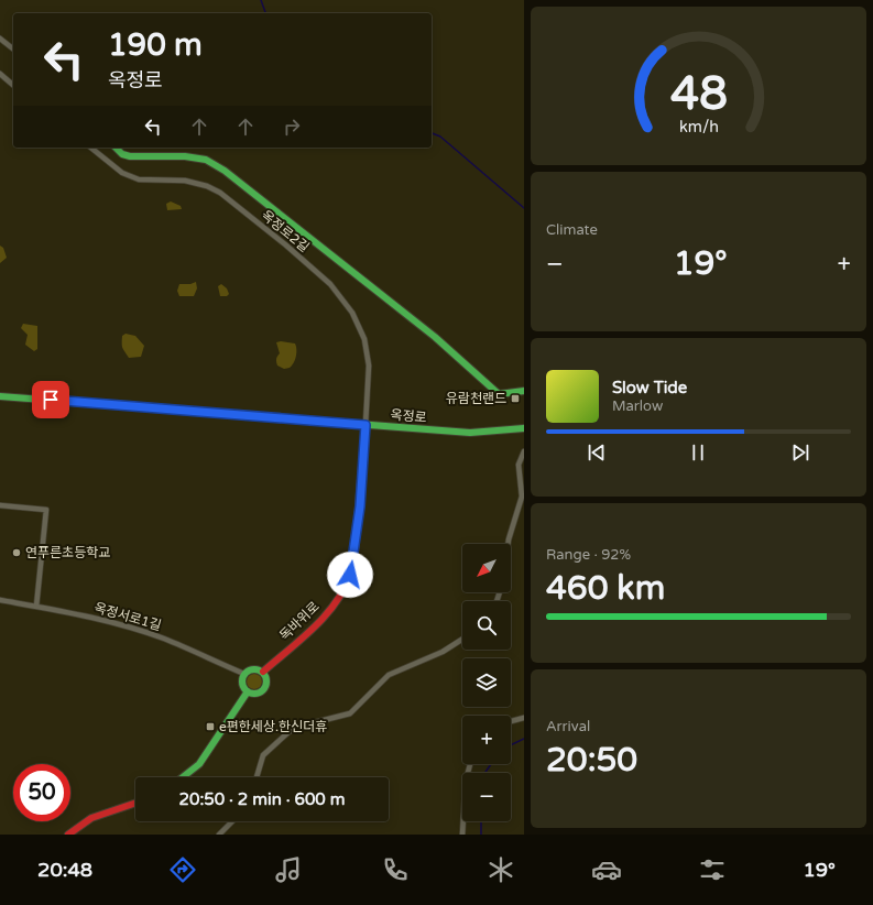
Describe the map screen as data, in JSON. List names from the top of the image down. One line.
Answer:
{"streets":{"main road":["옥정로","독바위로"],"street":["옥정로2길","옥정서로1길"]},"crossings":[["옥정로2길","옥정로"],["옥정로2길","독바위로"],["옥정로","독바위로"],["옥정서로1길","독바위로"]],"places":{"transit":["유람천랜드","e편한세상.한신더휴"],"other":["연푸른초등학교"]},"north":"bottom left","page":{"turn":["190 m","옥정로"],"tile":["Climate",["Range · 92%","460 km"],["Arrival","20:50"]],"heat":["−","19°","+"],"song":["Slow Tide","Marlow"],"map_buttons":["+","−"],"limit":"50","trip":"20:50 · 2 min · 600 m","tabs":["20:48","19°"],"gauge":["48","km/h"]}}
